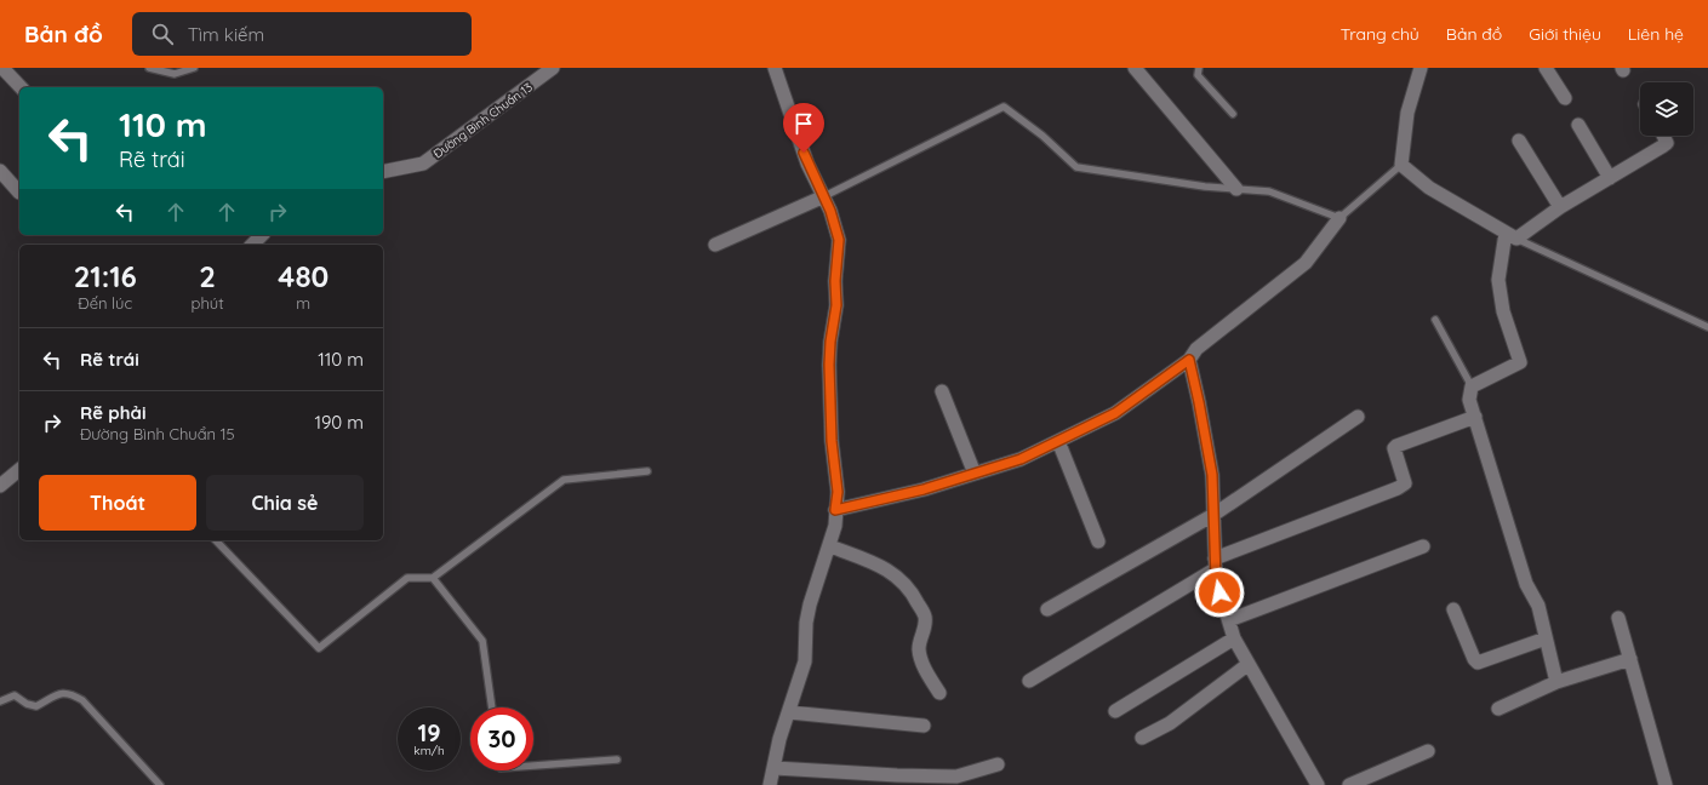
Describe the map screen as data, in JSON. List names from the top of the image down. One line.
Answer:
{"streets":{"street":["Đường Bình Chuẩn 13"]},"page":{"header":"Bản đồ","search":"Tìm kiếm","nav":["Trang chủ","Bản đồ","Giới thiệu","Liên hệ"],"turn":["110 m","Rẽ trái"],"eta":["21:16","Đến lúc","2","phút","480","m"],"list":[{"name":"Rẽ trái","value":"110 m"},{"name":"Rẽ phải","note":"Đường Bình Chuẩn 15","value":"190 m"}],"buttons":["Thoát","Chia sẻ"],"speed":"19 km/h","limit":"30"}}
